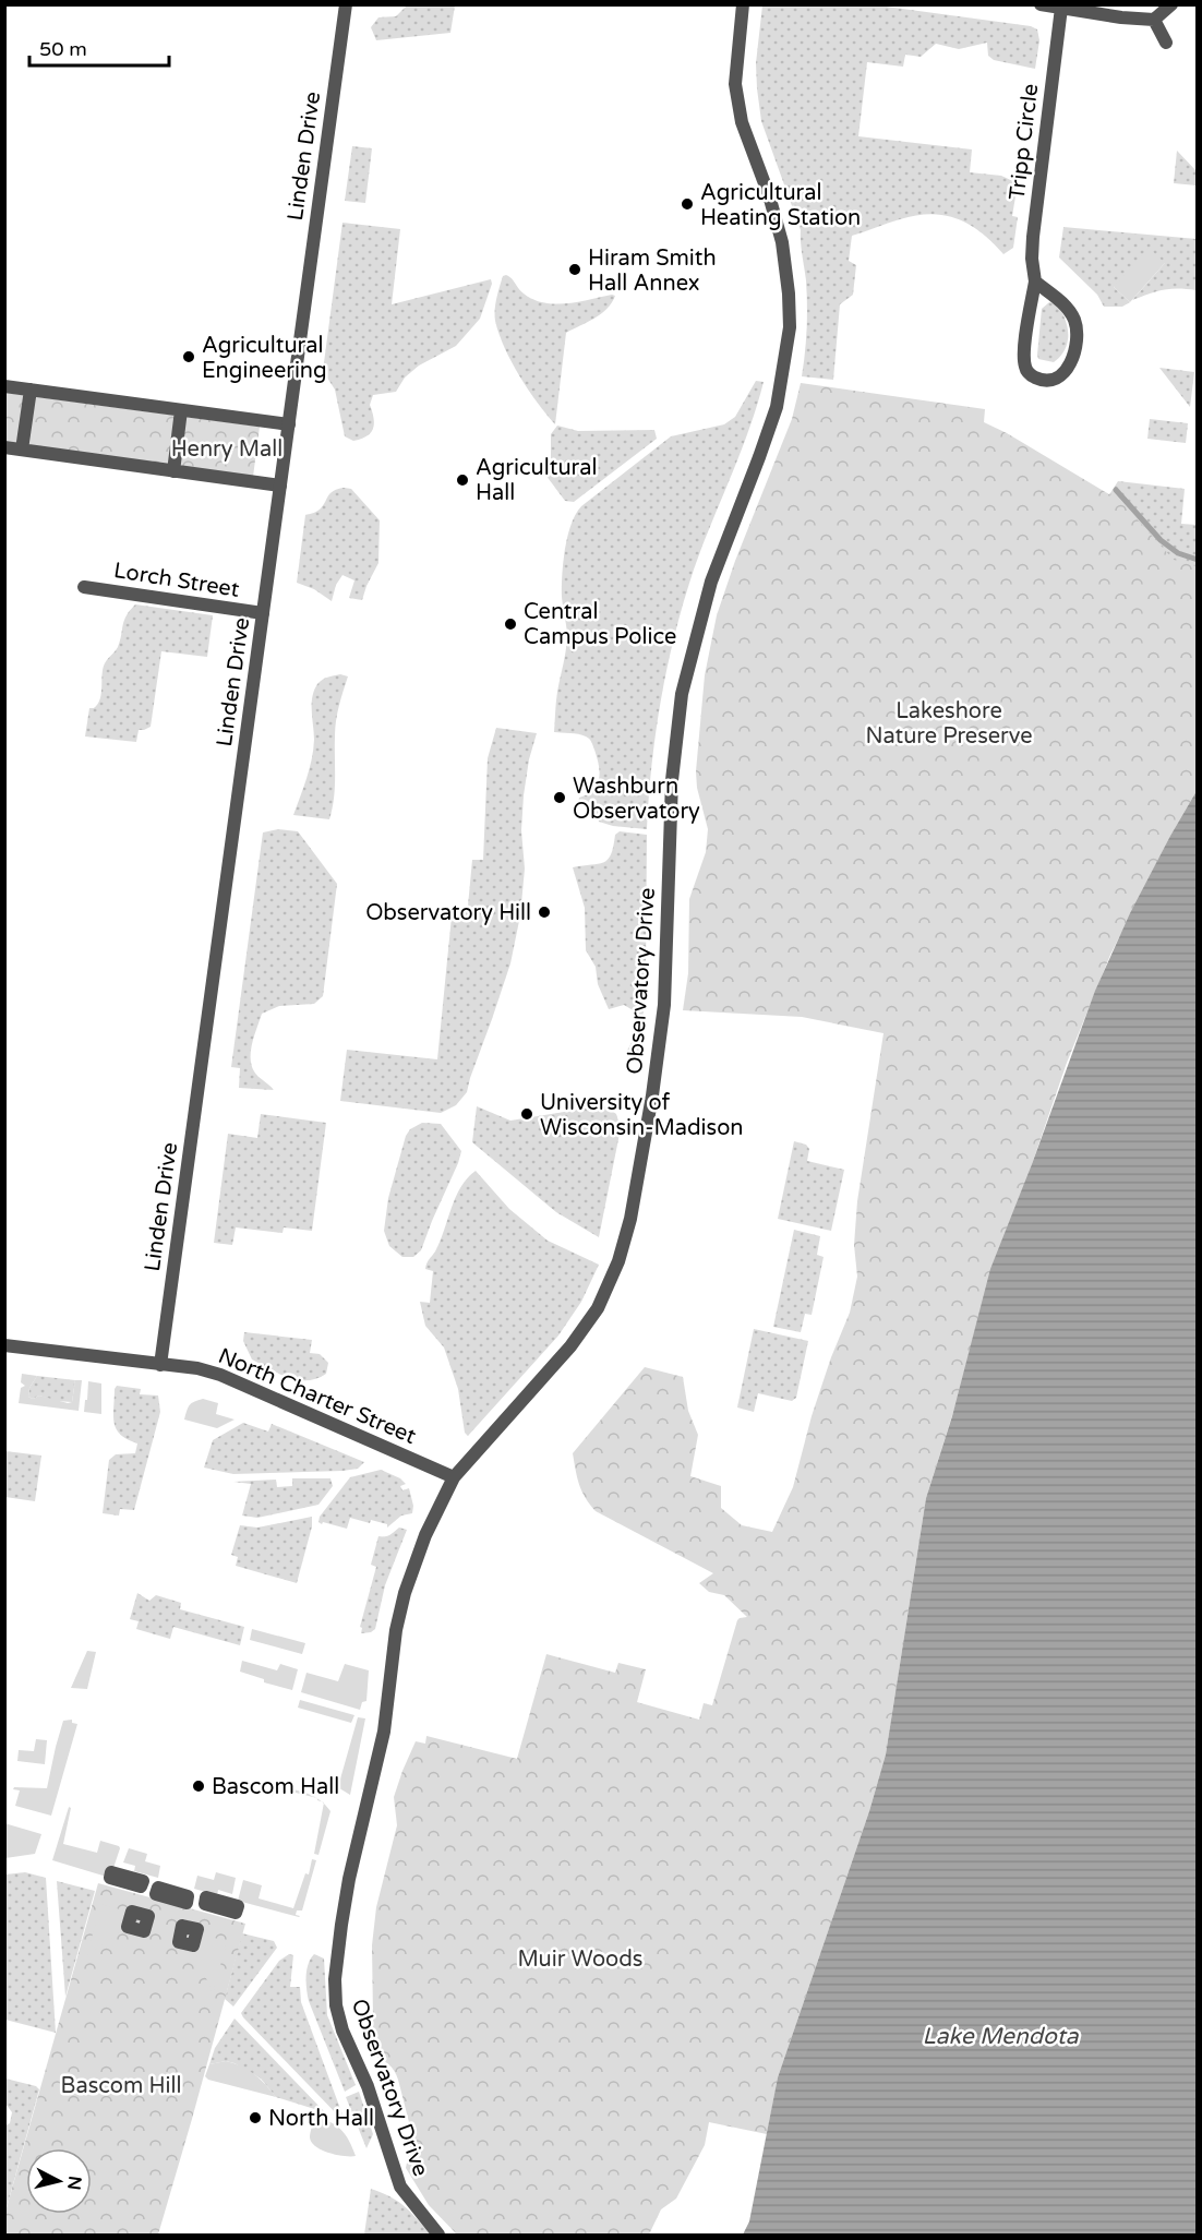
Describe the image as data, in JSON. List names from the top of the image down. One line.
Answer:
{"streets":{"street":["Tripp Circle","Linden Drive","Lorch Street","Observatory Drive","North Charter Street"]},"crossings":[["Linden Drive","Lorch Street"],["Linden Drive","North Charter Street"],["Observatory Drive","North Charter Street"]],"water":["Lake Mendota"],"parks":["Henry Mall","Lakeshore Nature Preserve","Muir Woods","Bascom Hill"],"places":["Agricultural Heating Station","Hiram Smith Hall Annex","Agricultural Engineering","Agricultural Hall","Central Campus Police","Washburn Observatory","Observatory Hill","University of Wisconsin-Madison","Bascom Hall","North Hall"],"scale_bar":"50 m","north":"right"}
